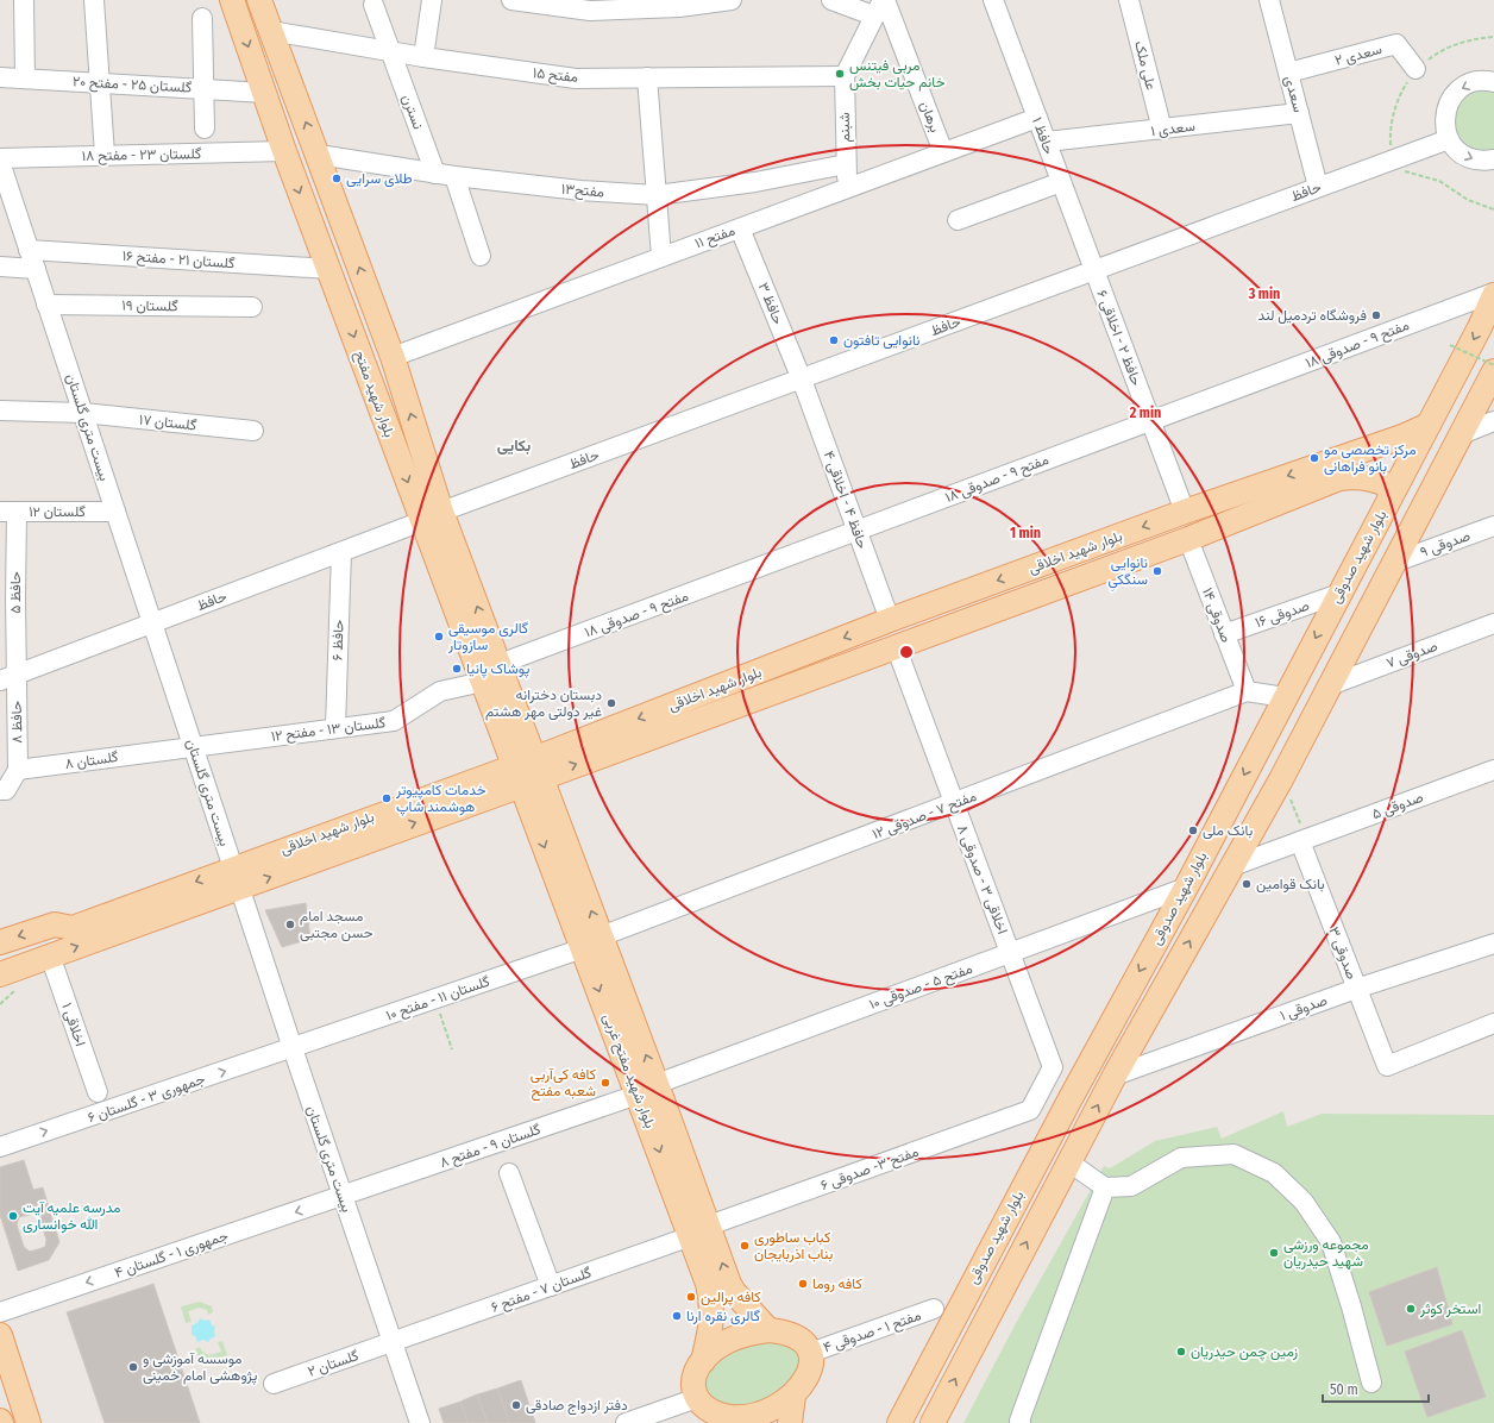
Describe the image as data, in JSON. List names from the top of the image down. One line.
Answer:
{"streets":{"main road":["بلوار شهید مفتح","بلوار شهید اخلاقی","بلوار شهید صدوقی","بلوار شهید مفتح غربی"],"street":["سعدی ۲","علی ملک","مفتح ۱۵","گلستان ۲۵ - مفتح ۲۰","سعدی","نسترن","برهان","شبنم","سعدی ۱","حافظ ۱","گلستان ۲۳ - مفتح ۱۸","مفتح۱۳","حافظ","مفتح ۱۱","گلستان ۲۱ - مفتح ۱۶","حافظ ۳","گلستان ۱۹","حافظ ۲ - اخلاقی ۶","مفتح ۹ - صدوقی ۱۸","گلستان ۱۷","بیست متری گلستان","حافظ ۴ - اخلاقی ۴","گلستان ۱۲","صدوقی ۹","حافظ ۵","صدوقی ۱۶","صدوقی ۱۴","حافظ ۶","صدوقی ۷","حافظ ۸","گلستان ۱۳ - مفتح ۱۲","گلستان ۸","صدوقی ۵","مفتح ۷ - صدوقی ۱۲","اخلاقی ۳ - صدوقی ۸","صدوقی ۳","مفتح ۵ - صدوقی ۱۰","گلستان ۱۱ - مفتح ۱۰","صدوقی ۱","اخلاقی ۱","جمهوری ۳ - گلستان ۶","گلستان ۹ - مفتح ۸","مفتح ۳- صدوقی ۶","جمهوری ۱ - گلستان ۴","گلستان ۷ - مفتح ۶","مفتح ۱ - صدوقی ۴","گلستان ۲"]},"crossings":[["سعدی ۲","سعدی"],["علی ملک","سعدی ۱"],["مفتح ۱۵","نسترن"],["مفتح ۱۵","شبنم"],["مفتح ۱۵","بلوار شهید مفتح"],["گلستان ۲۵ - مفتح ۲۰","بلوار شهید مفتح"],["سعدی","سعدی ۱"],["سعدی","حافظ"],["نسترن","مفتح۱۳"],["برهان","شبنم"],["برهان","مفتح ۱۱"],["شبنم","مفتح۱۳"],["شبنم","مفتح ۱۱"],["سعدی ۱","حافظ ۱"],["حافظ ۱","حافظ"],["حافظ ۱","مفتح ۱۱"],["حافظ ۱","حافظ ۲ - اخلاقی ۶"],["گلستان ۲۳ - مفتح ۱۸","بلوار شهید مفتح"],["مفتح۱۳","بلوار شهید مفتح"],["حافظ","حافظ ۳"],["حافظ","حافظ ۲ - اخلاقی ۶"],["حافظ","بلوار شهید مفتح"],["حافظ","بیست متری گلستان"],["حافظ","حافظ ۴ - اخلاقی ۴"],["حافظ","حافظ ۵"],["حافظ","حافظ ۶"],["حافظ","حافظ ۸"],["مفتح ۱۱","حافظ ۳"],["مفتح ۱۱","بلوار شهید مفتح"],["گلستان ۲۱ - مفتح ۱۶","بلوار شهید مفتح"],["گلستان ۲۱ - مفتح ۱۶","بیست متری گلستان"],["حافظ ۳","حافظ ۴ - اخلاقی ۴"],["گلستان ۱۹","بیست متری گلستان"],["حافظ ۲ - اخلاقی ۶","مفتح ۹ - صدوقی ۱۸"],["حافظ ۲ - اخلاقی ۶","بلوار شهید اخلاقی"],["مفتح ۹ - صدوقی ۱۸","بلوار شهید مفتح"],["مفتح ۹ - صدوقی ۱۸","حافظ ۴ - اخلاقی ۴"],["مفتح ۹ - صدوقی ۱۸","بلوار شهید صدوقی"],["بلوار شهید مفتح","بلوار شهید اخلاقی"],["بلوار شهید مفتح","گلستان ۱۳ - مفتح ۱۲"],["بلوار شهید مفتح","بلوار شهید مفتح غربی"],["گلستان ۱۷","بیست متری گلستان"],["بیست متری گلستان","گلستان ۱۲"],["بیست متری گلستان","بلوار شهید اخلاقی"],["بیست متری گلستان","گلستان ۱۳ - مفتح ۱۲"],["بیست متری گلستان","گلستان ۸"],["بیست متری گلستان","گلستان ۱۱ - مفتح ۱۰"],["بیست متری گلستان","جمهوری ۳ - گلستان ۶"],["بیست متری گلستان","گلستان ۹ - مفتح ۸"],["بیست متری گلستان","جمهوری ۱ - گلستان ۴"],["بیست متری گلستان","گلستان ۷ - مفتح ۶"],["بیست متری گلستان","گلستان ۲"],["حافظ ۴ - اخلاقی ۴","بلوار شهید اخلاقی"],["گلستان ۱۲","حافظ ۵"],["صدوقی ۹","بلوار شهید صدوقی"],["بلوار شهید اخلاقی","بلوار شهید صدوقی"],["بلوار شهید اخلاقی","صدوقی ۱۴"],["بلوار شهید اخلاقی","اخلاقی ۳ - صدوقی ۸"],["بلوار شهید اخلاقی","اخلاقی ۱"],["بلوار شهید اخلاقی","بلوار شهید مفتح غربی"],["بلوار شهید صدوقی","صدوقی ۱۶"],["بلوار شهید صدوقی","صدوقی ۷"],["بلوار شهید صدوقی","صدوقی ۵"],["بلوار شهید صدوقی","مفتح ۵ - صدوقی ۱۰"],["بلوار شهید صدوقی","صدوقی ۱"],["حافظ ۵","حافظ ۸"],["صدوقی ۱۶","صدوقی ۱۴"],["صدوقی ۱۴","مفتح ۷ - صدوقی ۱۲"],["حافظ ۶","گلستان ۱۳ - مفتح ۱۲"],["حافظ ۸","گلستان ۸"],["گلستان ۱۳ - مفتح ۱۲","گلستان ۸"],["صدوقی ۵","صدوقی ۳"],["مفتح ۷ - صدوقی ۱۲","اخلاقی ۳ - صدوقی ۸"],["مفتح ۷ - صدوقی ۱۲","گلستان ۱۱ - مفتح ۱۰"],["مفتح ۷ - صدوقی ۱۲","بلوار شهید مفتح غربی"],["اخلاقی ۳ - صدوقی ۸","مفتح ۵ - صدوقی ۱۰"],["اخلاقی ۳ - صدوقی ۸","مفتح ۳- صدوقی ۶"],["صدوقی ۳","صدوقی ۱"],["مفتح ۵ - صدوقی ۱۰","بلوار شهید مفتح غربی"],["مفتح ۵ - صدوقی ۱۰","گلستان ۹ - مفتح ۸"],["گلستان ۱۱ - مفتح ۱۰","بلوار شهید مفتح غربی"],["گلستان ۱۱ - مفتح ۱۰","جمهوری ۳ - گلستان ۶"],["بلوار شهید مفتح غربی","گلستان ۹ - مفتح ۸"],["بلوار شهید مفتح غربی","مفتح ۳- صدوقی ۶"],["بلوار شهید مفتح غربی","گلستان ۷ - مفتح ۶"],["بلوار شهید مفتح غربی","مفتح ۱ - صدوقی ۴"],["گلستان ۹ - مفتح ۸","جمهوری ۱ - گلستان ۴"],["مفتح ۳- صدوقی ۶","گلستان ۷ - مفتح ۶"],["گلستان ۷ - مفتح ۶","گلستان ۲"]],"one_way":["جمهوری ۳ - گلستان ۶","جمهوری ۱ - گلستان ۴"],"districts":["بکایی"],"places":["مربی فیتنس خانم حیات بخش","طلای سرایی","فروشگاه تردمیل لند","نانوایی تافتون","مرکز تخصصی مو بانو فراهانی","نانوایی سنگکیِ","گالری موسیقی سازوتار","پوشاک پانیا","دبستان دخترانه غیر دولتی مهر هشتم","خدمات کامپیوتر هوشمند شاپ","بانک ملی","بانک قوامین","مسجد امام حسن مجتبی","کافه کی‌آربی شعبه مفتح","مدرسه علمیه آیت الله خوانساری","کباب ساطوری بناب اذربایجان","مجموعه ورزشی شهید حیدریان","کافه روما","کافه پرالین","استخر کوثر","گالری نقره ارنا","زمین چمن حیدریان","موسسه آموزشی و پژوهشی امام خمینی","دفتر ازدواج صادقی"],"scale_bar":"50 m","rings":["3 min","2 min","1 min"]}
